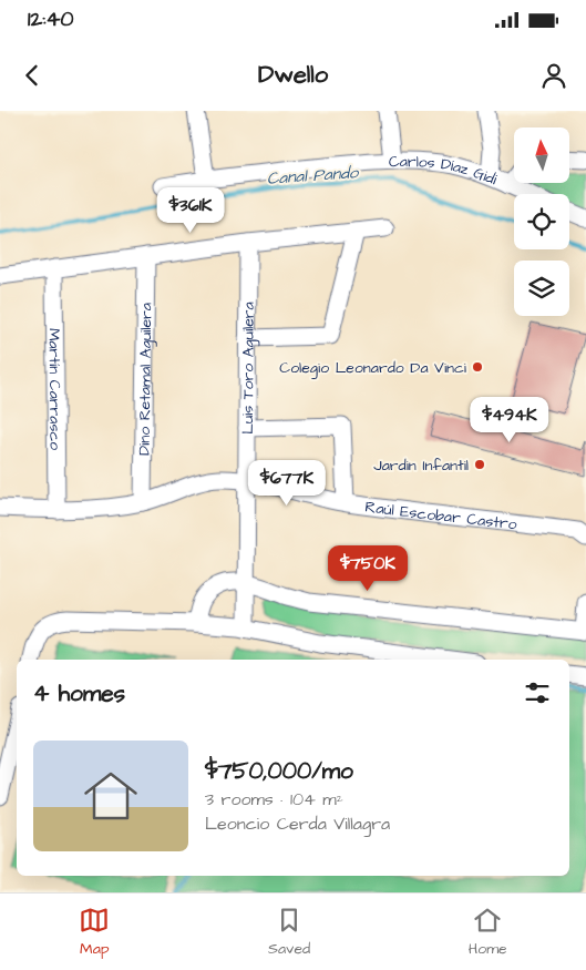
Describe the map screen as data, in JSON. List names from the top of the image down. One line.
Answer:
{"streets":{"street":["Carlos Díaz Gidi","Luis Toro Aguilera","Dino Retamal Aguilera","Martín Carrasco","Raúl Escobar Castro"]},"crossings":[["Luis Toro Aguilera","Raúl Escobar Castro"],["Dino Retamal Aguilera","Raúl Escobar Castro"],["Martín Carrasco","Raúl Escobar Castro"]],"water":["Canal Pando"],"places":["Colegio Leonardo Da Vinci","Jardin Infantil"],"north":"top","page":{"status":"12:40","header":"Dwello","price":["$361K","$494K","$677K","$750K"],"heading":"4 homes","list":[{"name":"$750,000/mo","note":"3 rooms · 104 m² · Leoncio Cerda Villagra"}],"tabs":["Map","Saved","Home"]}}
